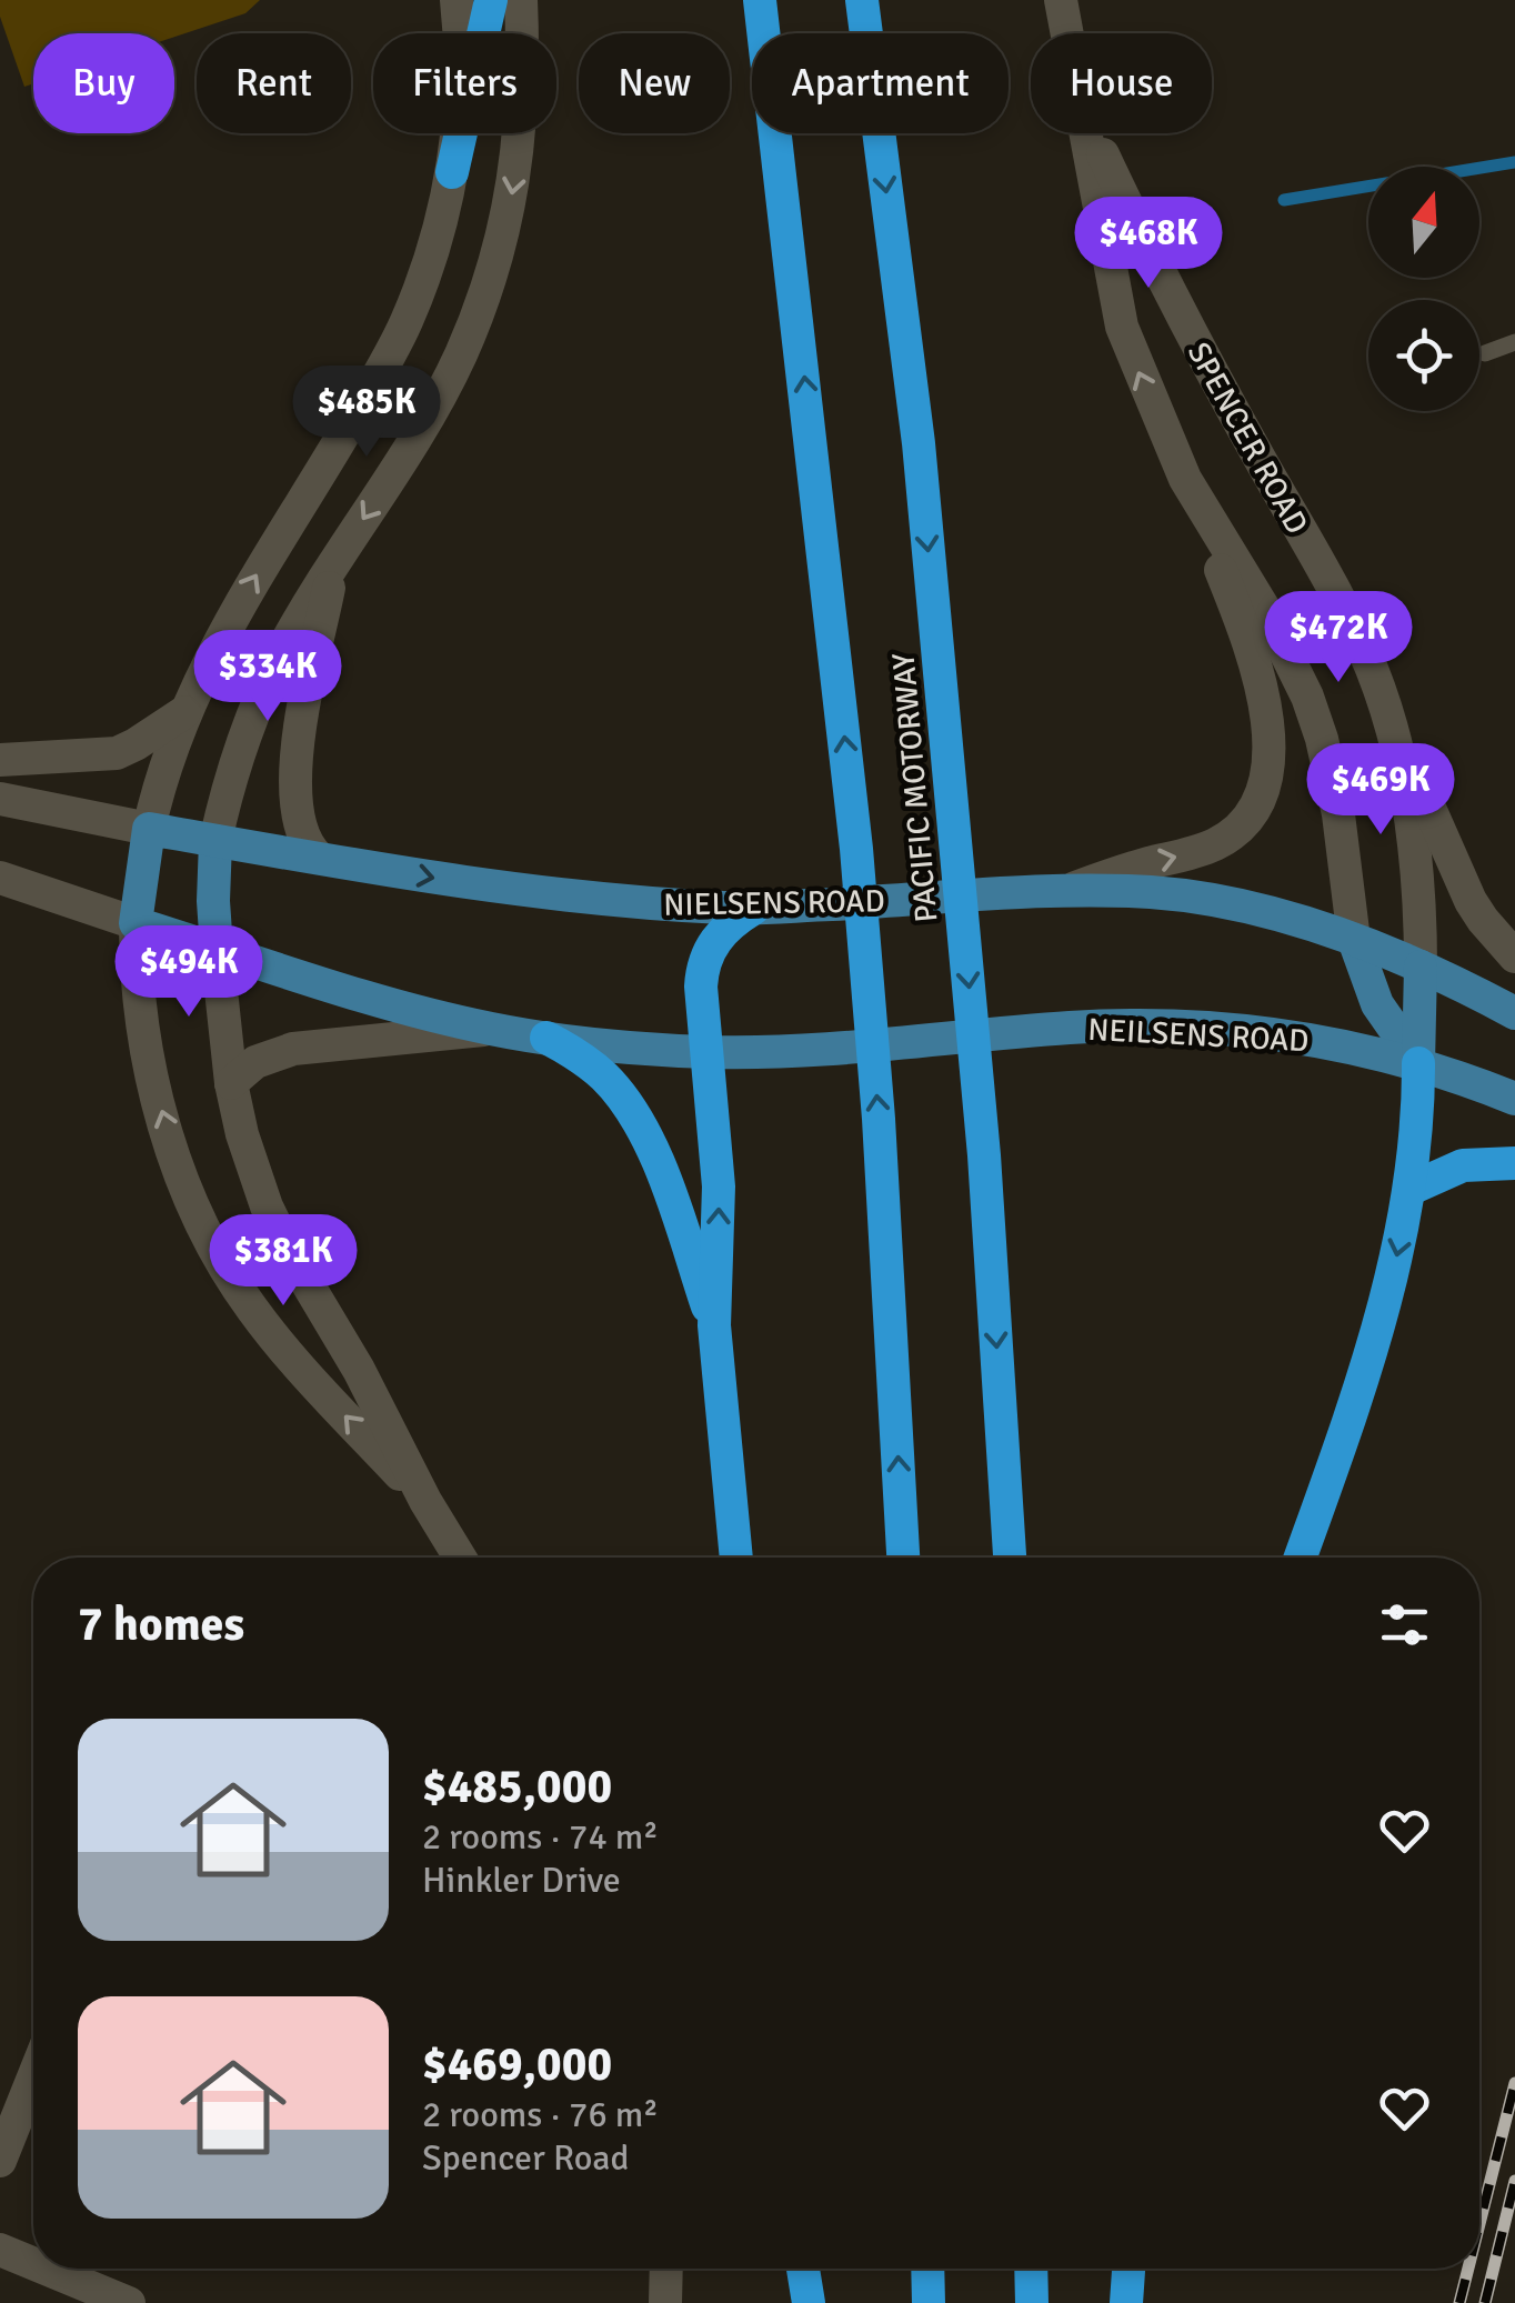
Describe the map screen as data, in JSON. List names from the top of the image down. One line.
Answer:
{"streets":{"highway":["PACIFIC MOTORWAY"],"main road":["NIELSENS ROAD","NEILSENS ROAD"],"street":["SPENCER ROAD"]},"crossings":[["SPENCER ROAD","NIELSENS ROAD"]],"north":"top","page":{"chip":["Buy","Rent","Filters","New","Apartment","House"],"price":["$468K","$485K","$472K","$334K","$469K","$494K","$381K"],"heading":"7 homes","list":[{"name":"$485,000","note":"2 rooms · 74 m² · Hinkler Drive"},{"name":"$469,000","note":"2 rooms · 76 m² · Spencer Road"}]}}
